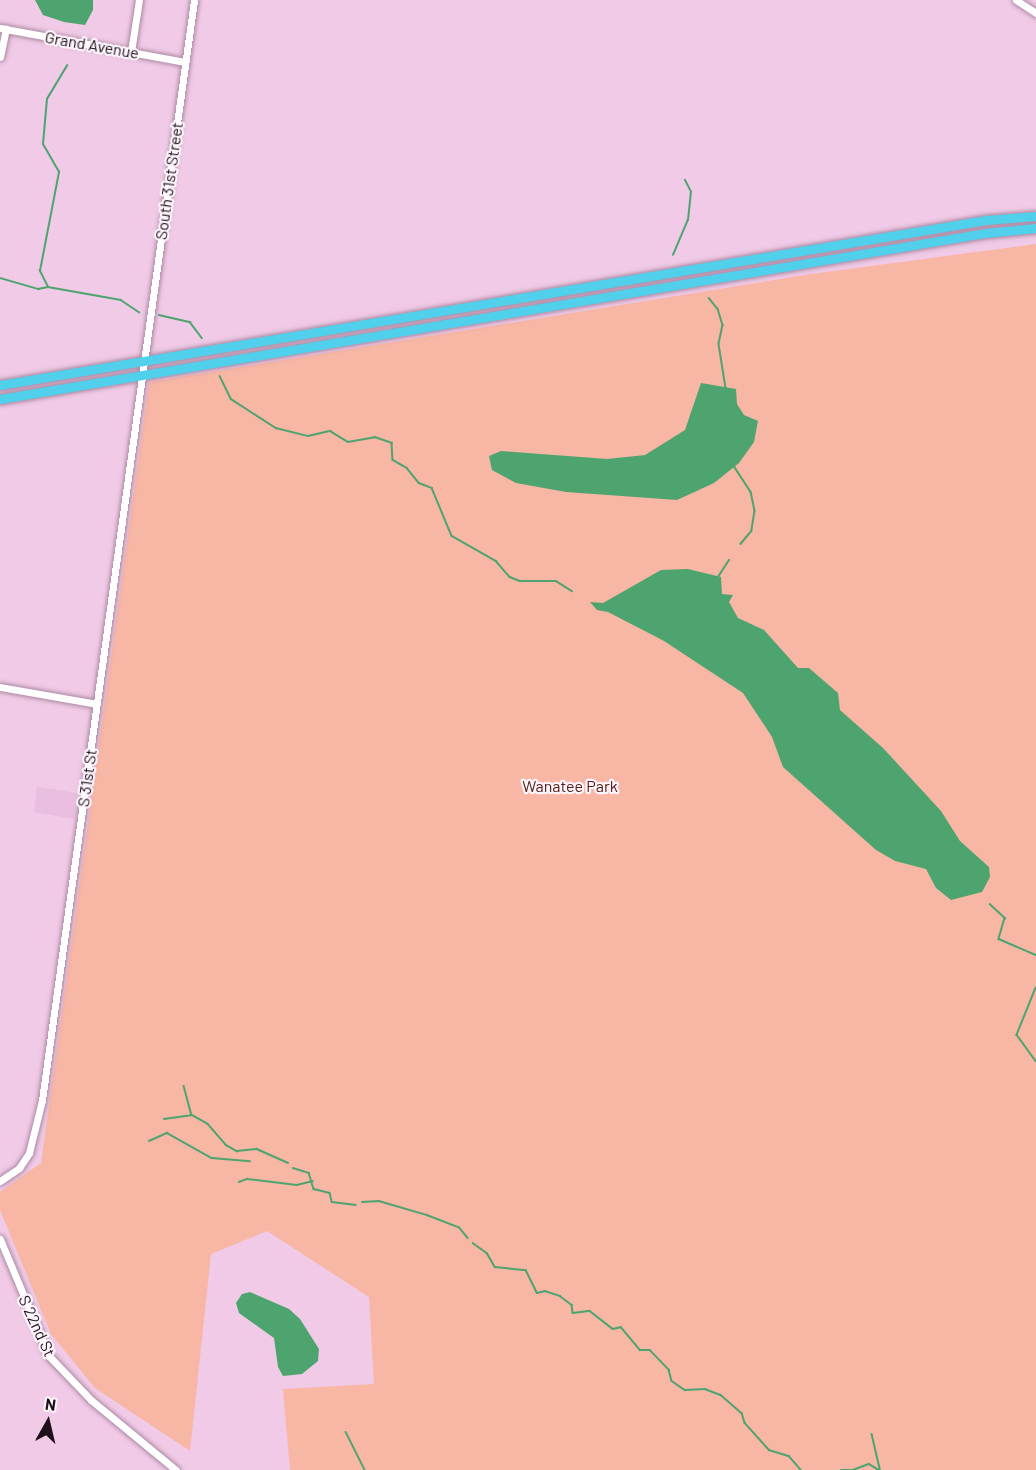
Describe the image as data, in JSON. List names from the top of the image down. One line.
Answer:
{"streets":{"street":["Grand Avenue","South 31st Street","S 31st St","S 22nd St"]},"crossings":[["Grand Avenue","South 31st Street"],["South 31st Street","S 31st St"]],"parks":["Wanatee Park"],"north":"top"}
